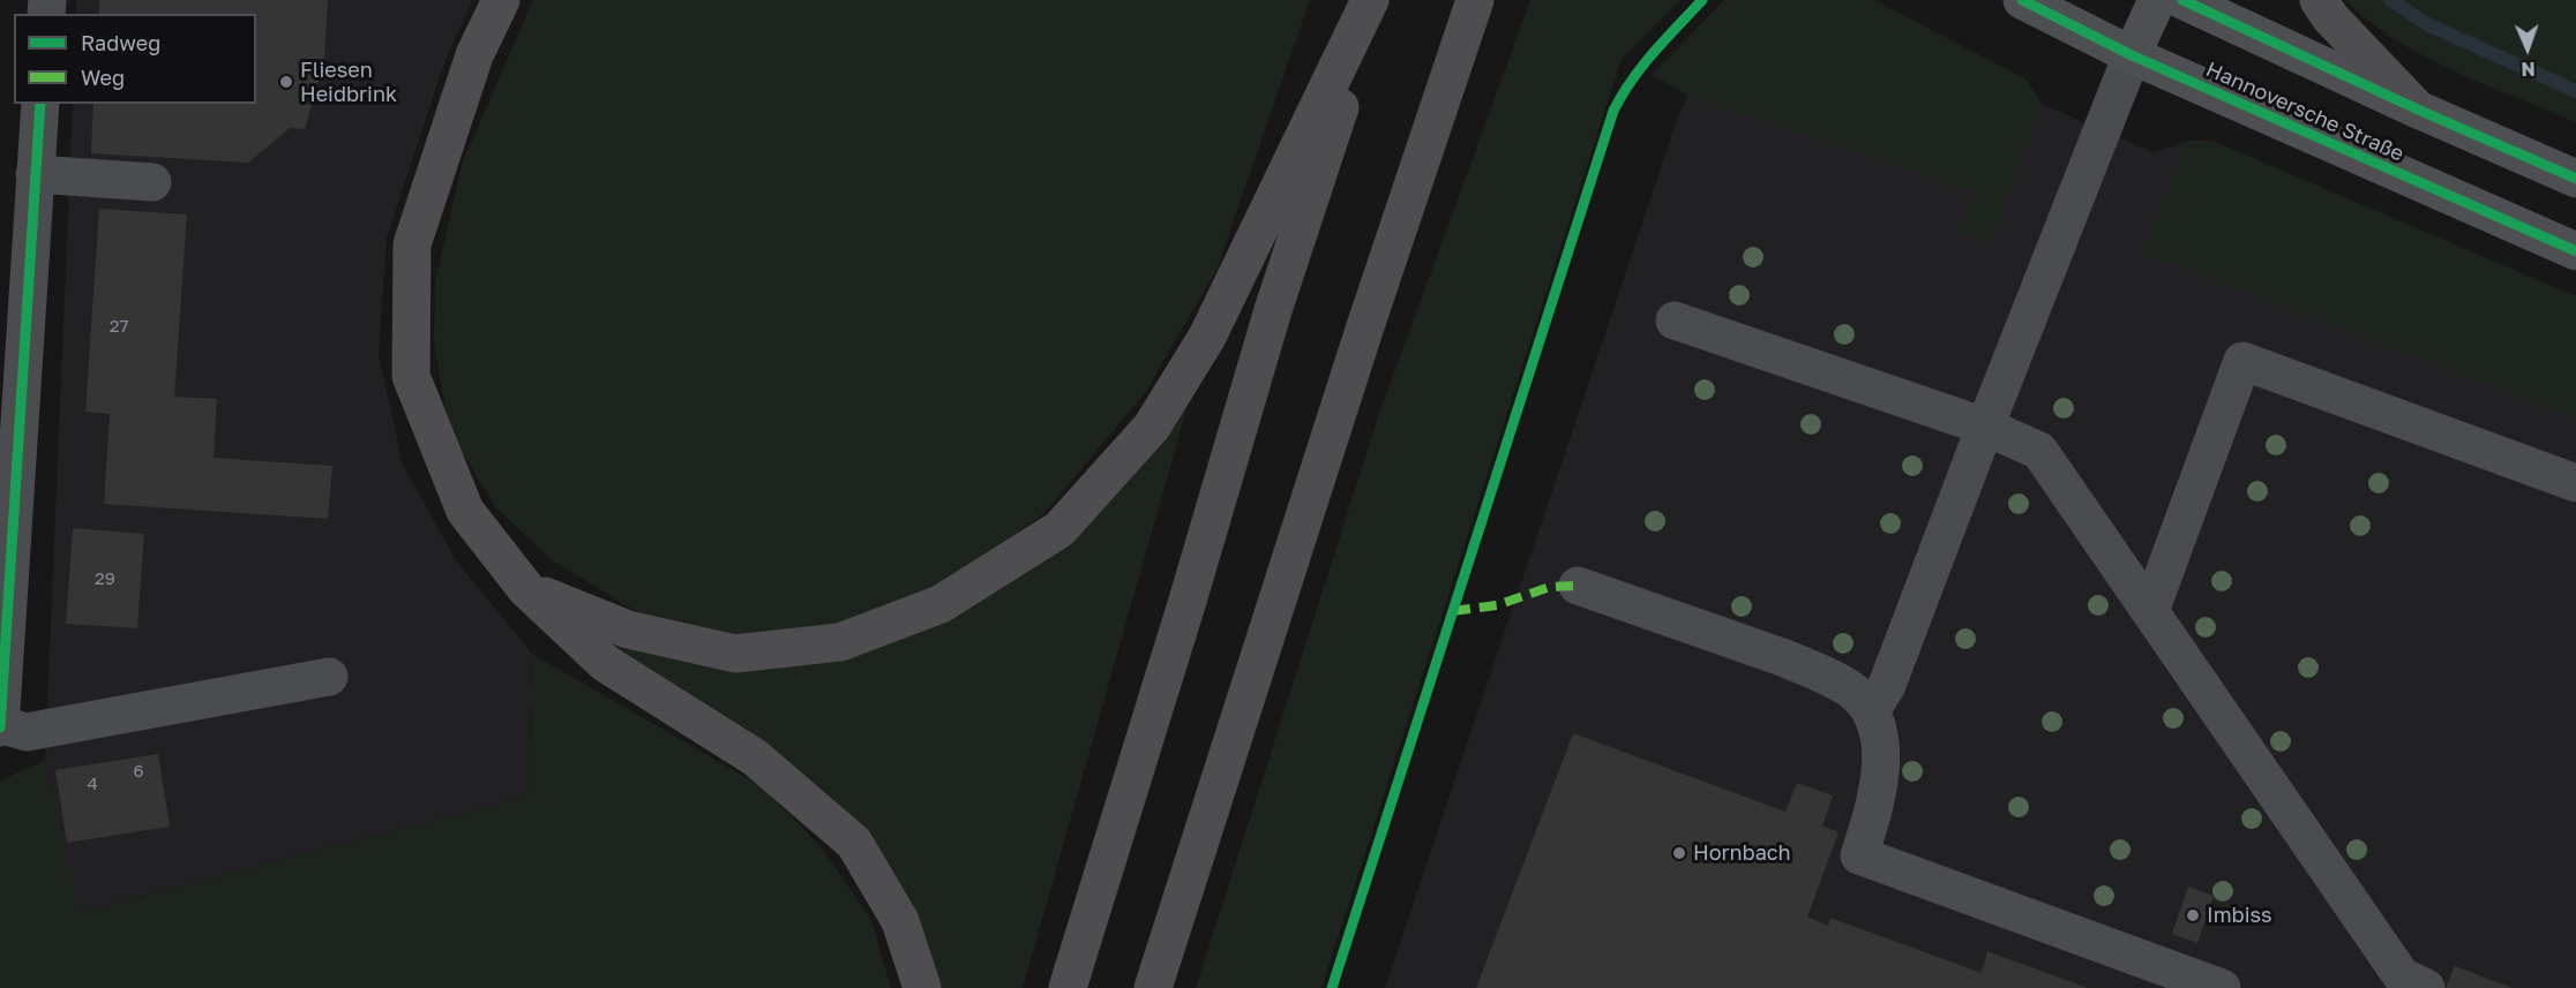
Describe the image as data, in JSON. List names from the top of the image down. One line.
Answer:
{"streets":{"main road":["Hannoversche Straße"]},"places":["Fliesen Heidbrink","Hornbach","Imbiss"],"house_numbers":["27","29","6","4"],"legend":["Radweg","Weg"],"north":"bottom"}
